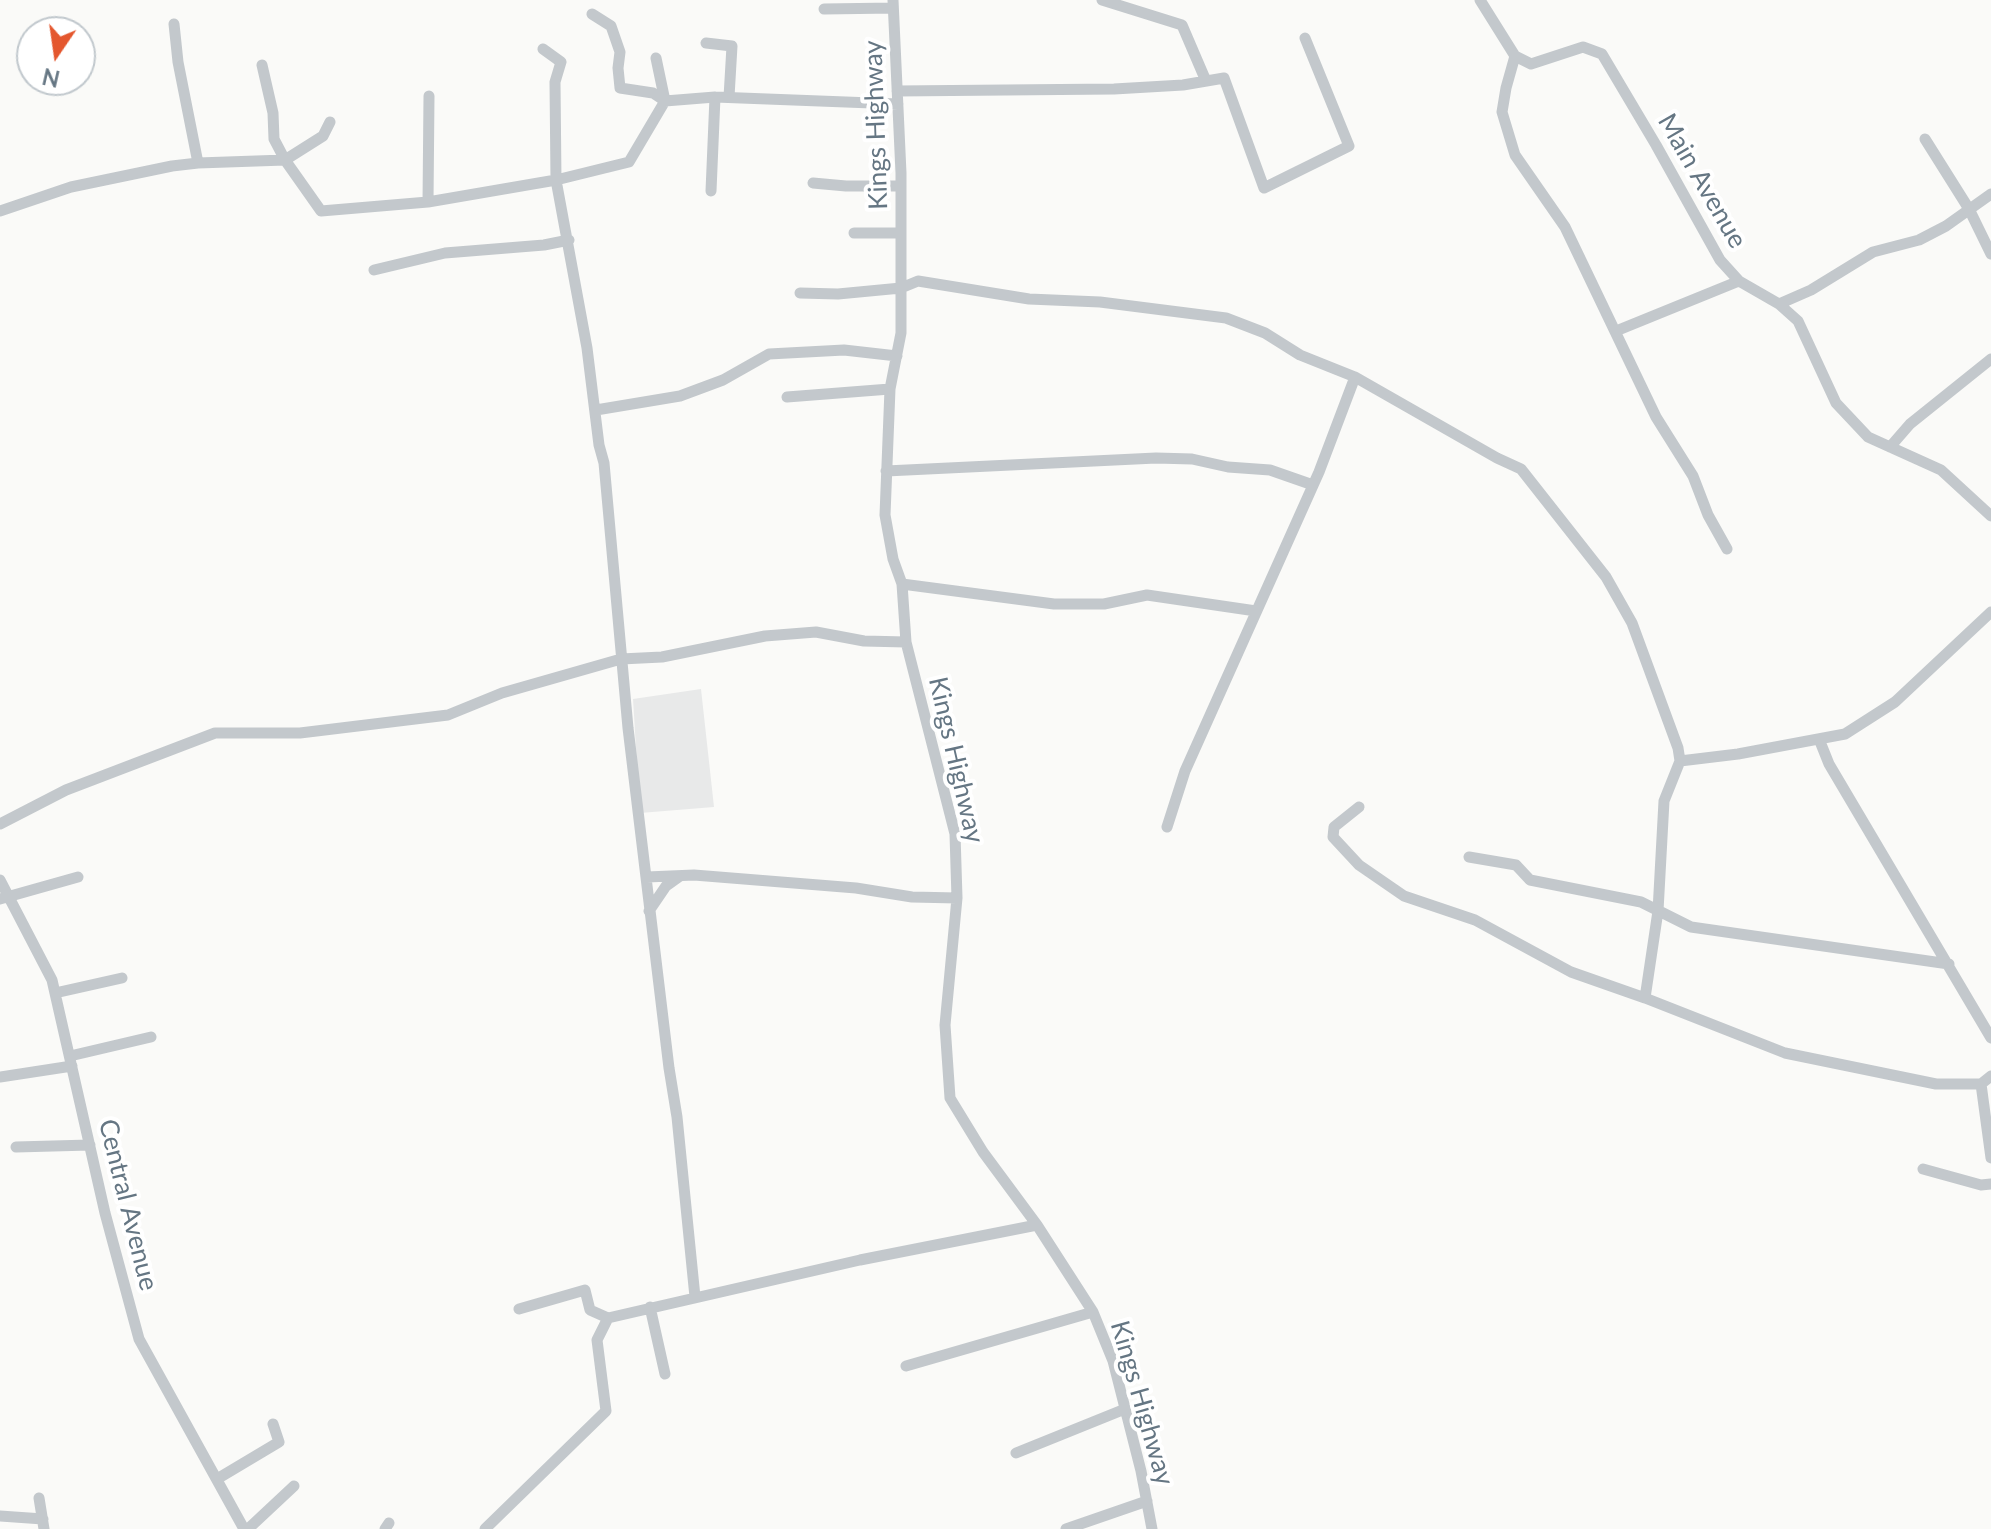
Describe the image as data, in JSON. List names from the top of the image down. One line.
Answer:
{"streets":{"street":["Kings Highway","Main Avenue","Central Avenue"]},"north":"bottom"}
